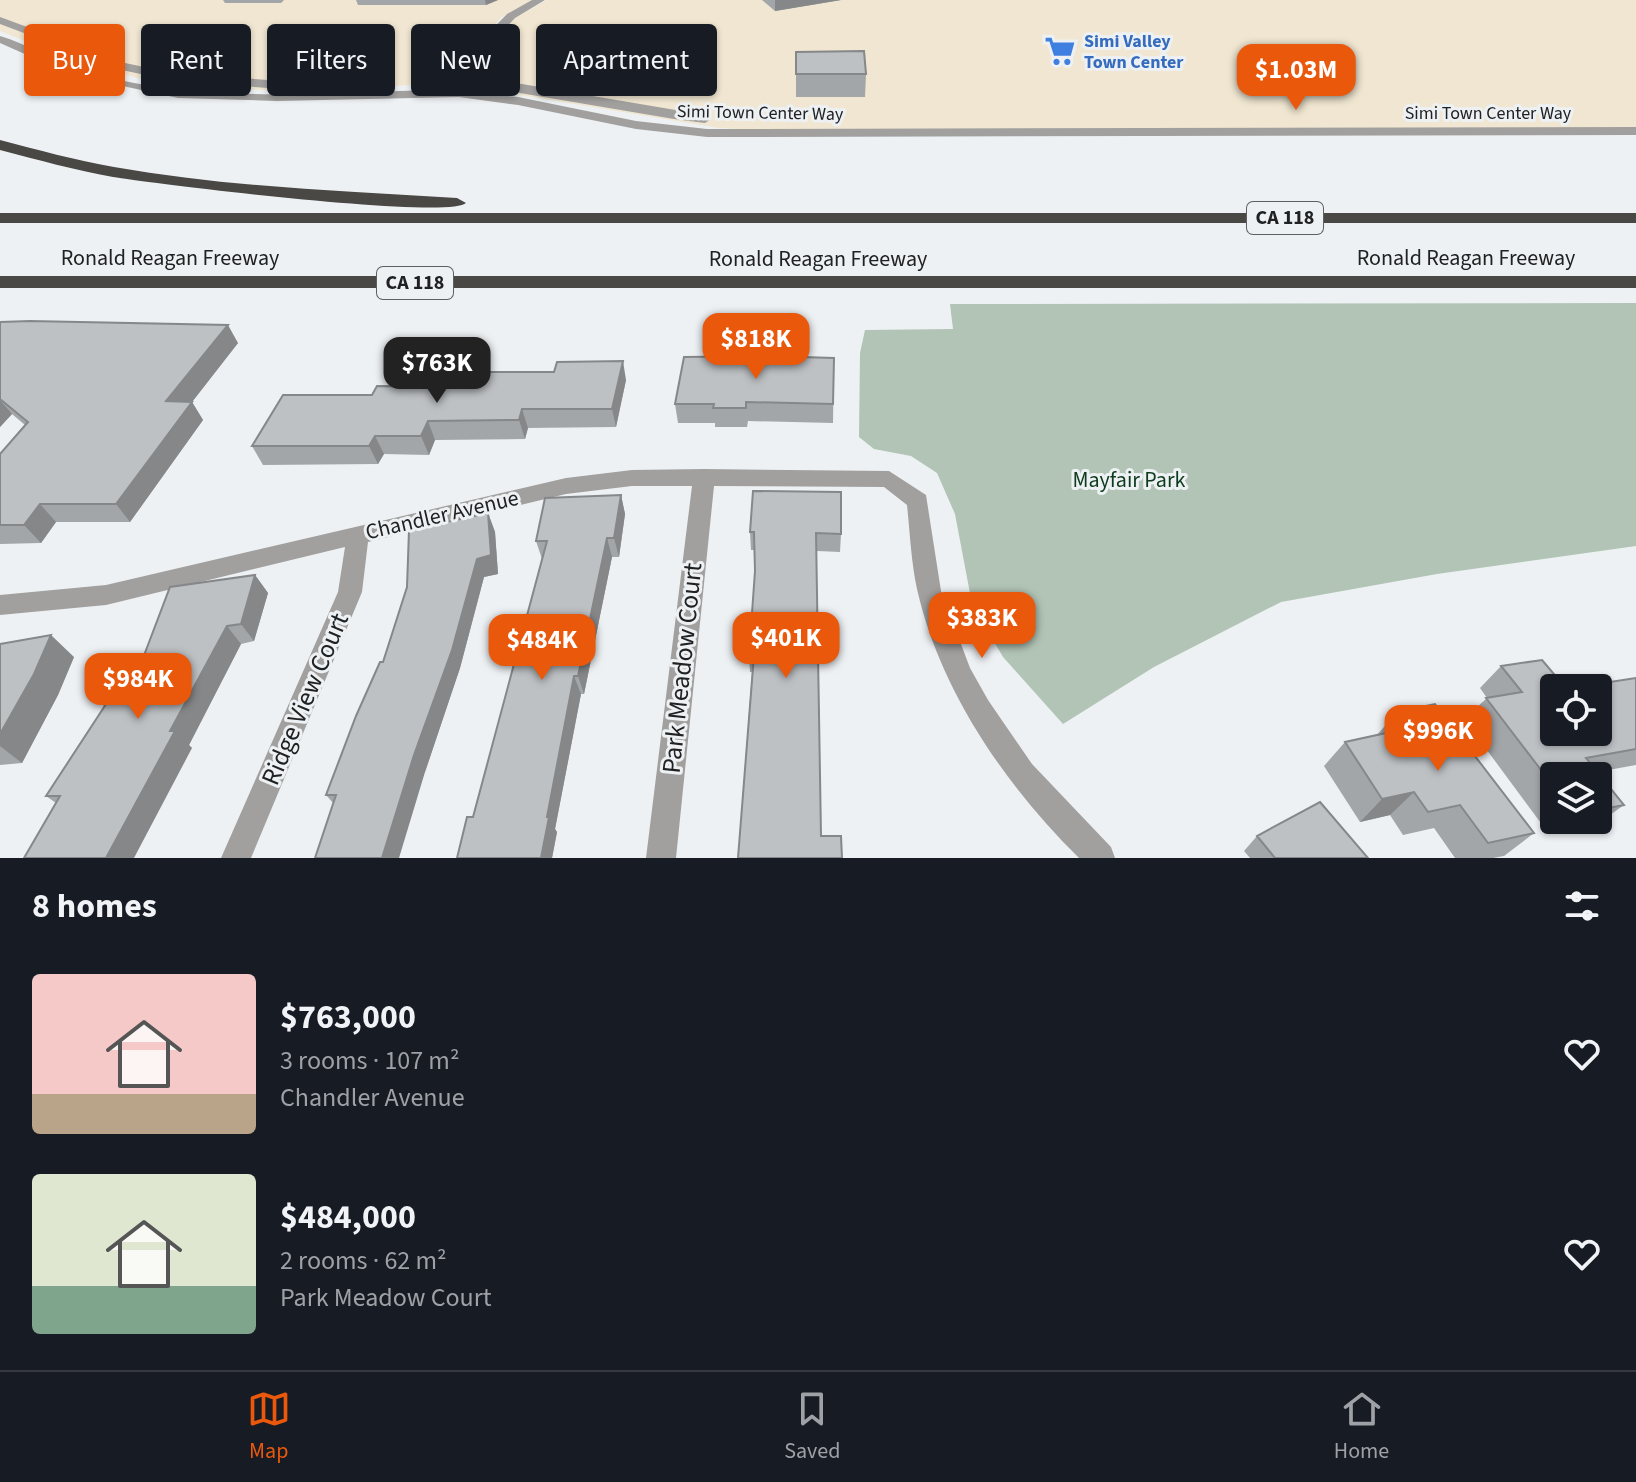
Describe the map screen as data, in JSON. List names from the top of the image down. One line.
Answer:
{"streets":{"highway":["CA 118","Ronald Reagan Freeway"],"street":["Simi Town Center Way","Chandler Avenue","Park Meadow Court","Ridge View Court"]},"crossings":[["Chandler Avenue","Park Meadow Court"],["Chandler Avenue","Ridge View Court"]],"parks":["Mayfair Park"],"places":{"supermarket":["Simi Valley Town Center"]},"page":{"chip":["Buy","Rent","Filters","New","Apartment"],"price":["$1.03M","$818K","$763K","$383K","$401K","$484K","$984K","$996K"],"heading":"8 homes","list":[{"name":"$763,000","note":"3 rooms · 107 m² · Chandler Avenue"},{"name":"$484,000","note":"2 rooms · 62 m² · Park Meadow Court"}],"tabs":["Map","Saved","Home"]}}
